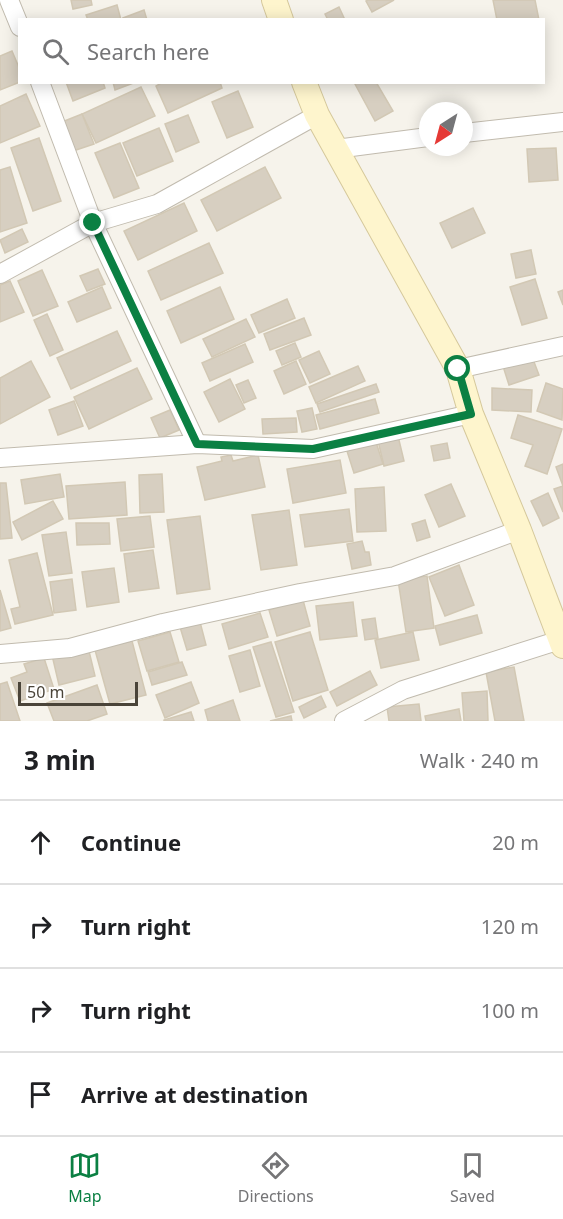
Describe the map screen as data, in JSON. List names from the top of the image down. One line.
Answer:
{"scale_bar":"50 m","north":"bottom left","page":{"search":"Search here","scale":"50 m","heading":["3 min","Walk · 240 m"],"list":[["Continue","20 m"],["Turn right","120 m"],["Turn right","100 m"],"Arrive at destination"],"nav":["Map","Directions","Saved"]}}
